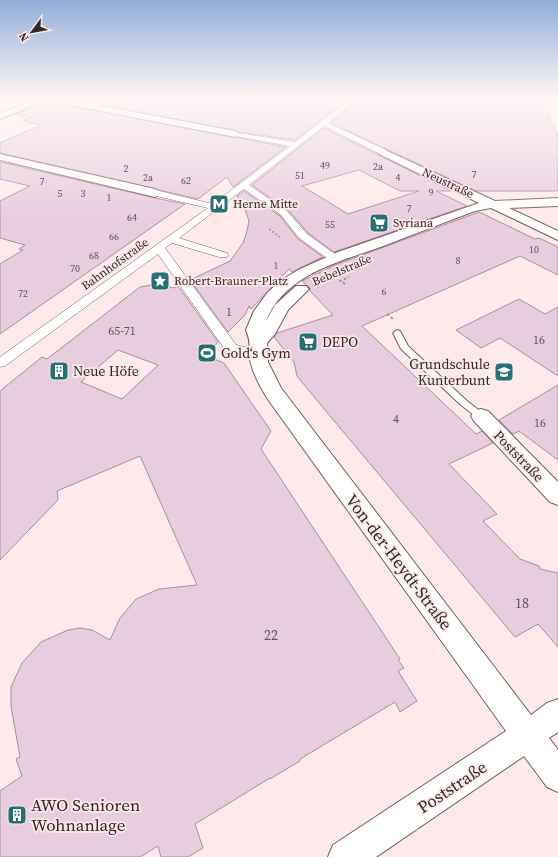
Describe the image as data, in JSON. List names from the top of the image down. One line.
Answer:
{"streets":{"street":["Neustraße","Bahnhofstraße","Bebelstraße","Poststraße","Von-der-Heydt-Straße"]},"crossings":[["Neustraße","Bebelstraße"],["Bebelstraße","Von-der-Heydt-Straße"],["Poststraße","Von-der-Heydt-Straße"]],"places":{"metro station":["Herne Mitte"],"supermarket":["Syriana","DEPO"],"place":["Robert-Brauner-Platz"],"sports":["Gold‘s Gym"],"building":["Neue Höfe","AWO Senioren Wohnanlage"],"school or university":["Grundschule Kunterbunt"]},"house_numbers":["49","2a","2","7","51","2a","4","62","7","9","5","3","1","7","64","55","66","10","68","8","1","70","6","72","1","65-71","16","4","16","18","22"],"north":"bottom left"}
